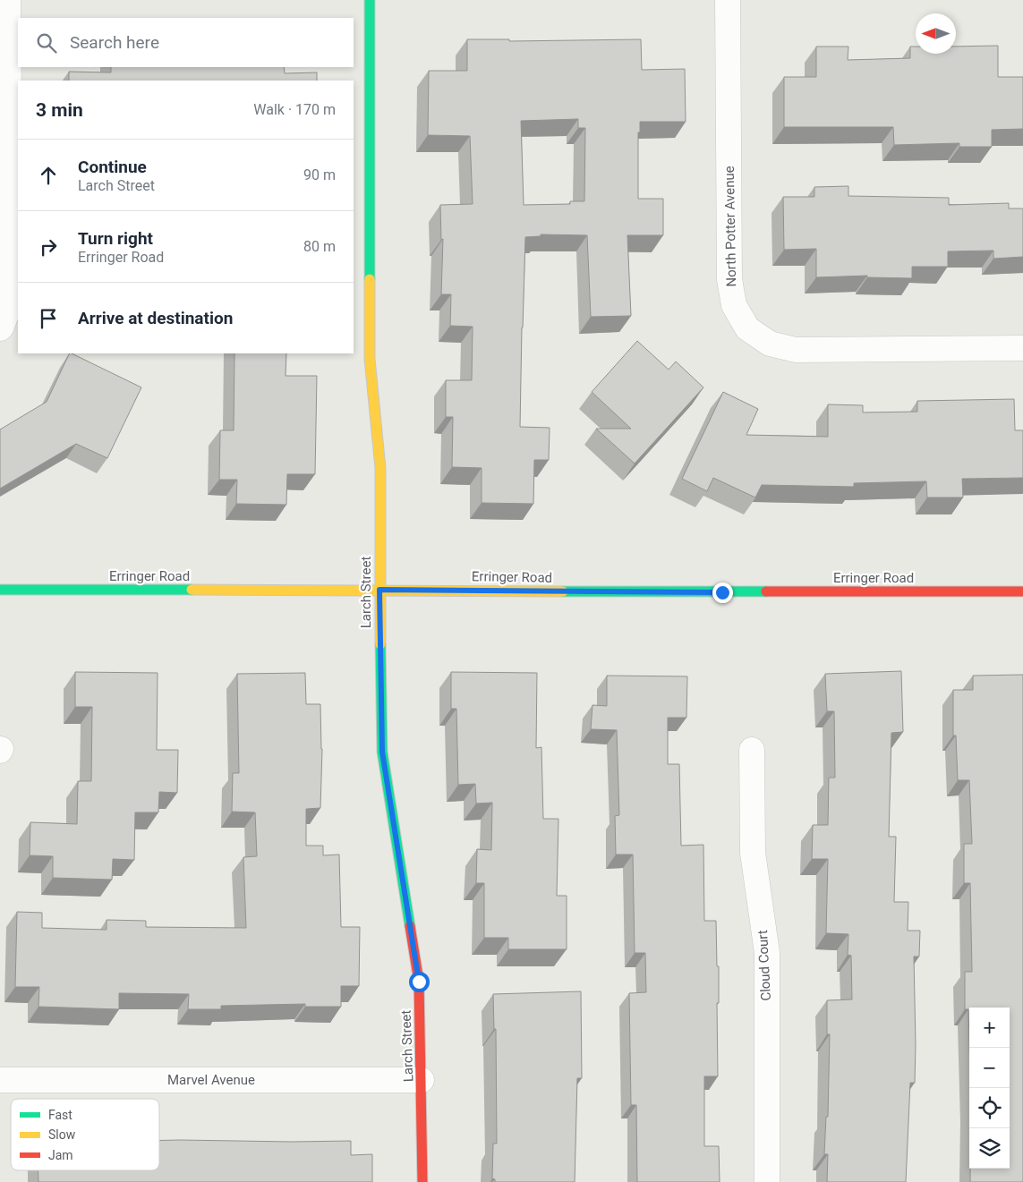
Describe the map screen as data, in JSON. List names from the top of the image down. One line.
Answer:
{"streets":{"street":["North Potter Avenue","Erringer Road","Larch Street","Cloud Court","Marvel Avenue"]},"crossings":[["Erringer Road","Larch Street"],["Larch Street","Marvel Avenue"]],"legend":["Fast","Slow","Jam"],"north":"left","page":{"search":"Search here","heading":["3 min","Walk · 170 m"],"list":[["Continue","Larch Street","90 m"],["Turn right","Erringer Road","80 m"],"Arrive at destination"],"map_buttons":["+","−"]}}
